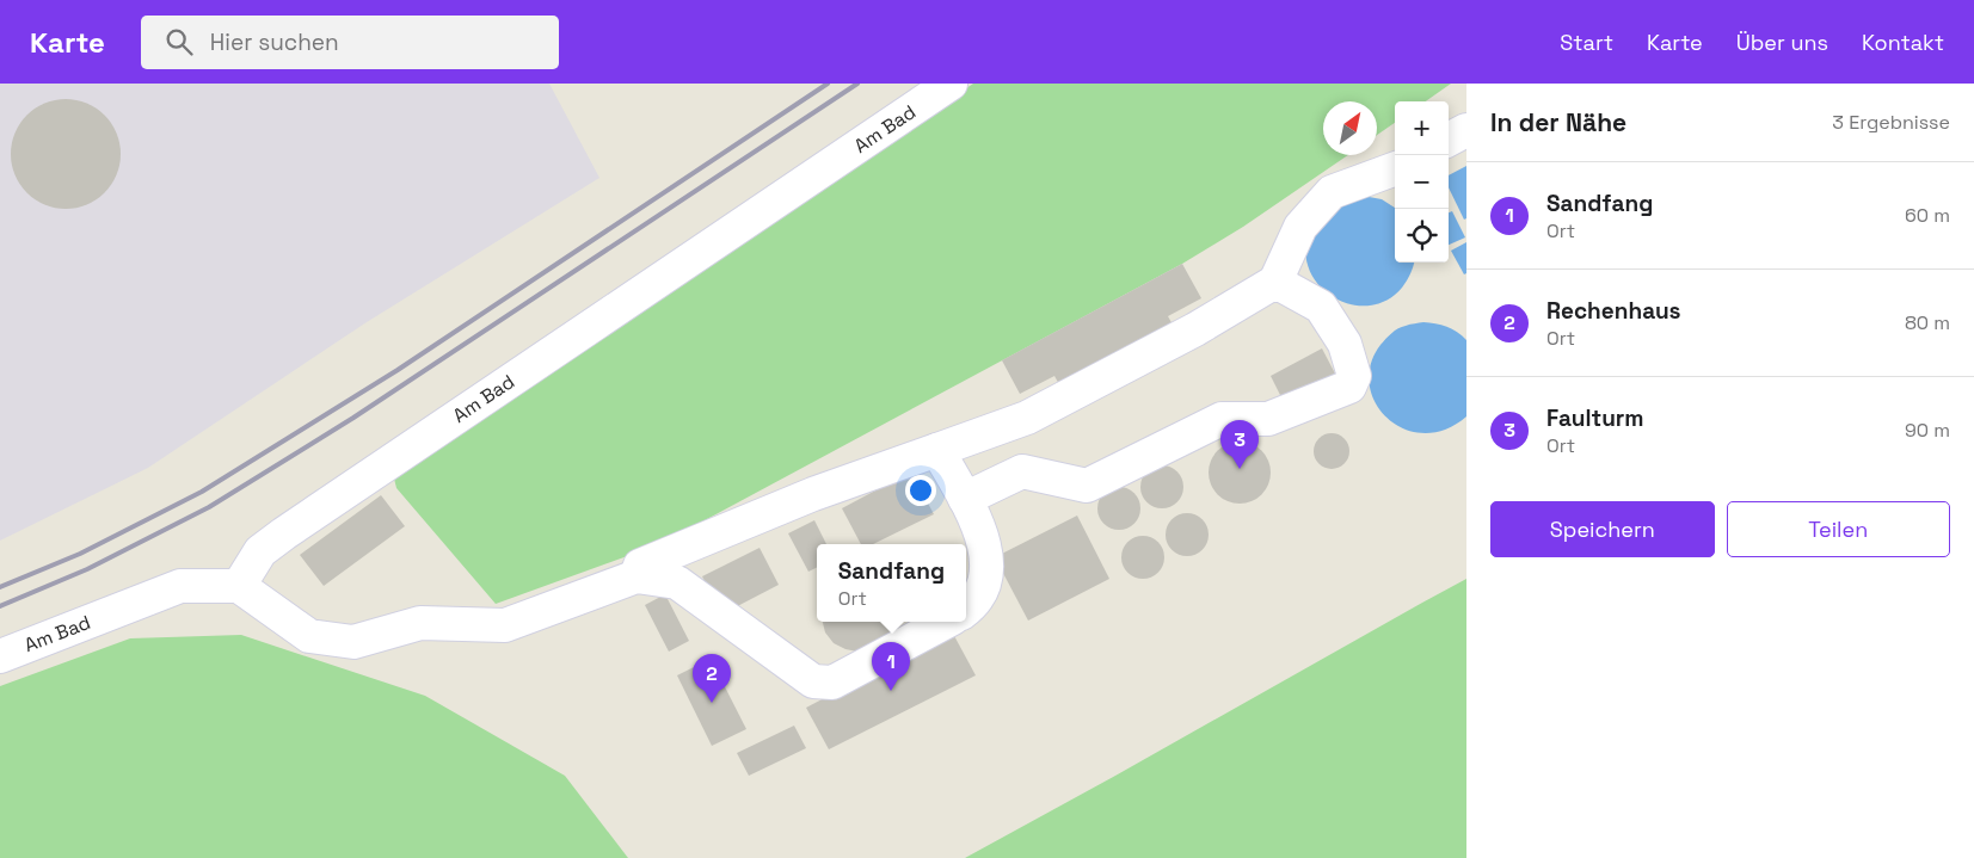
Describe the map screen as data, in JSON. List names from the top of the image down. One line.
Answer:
{"streets":{"lane":["Am Bad"]},"north":"top right","page":{"header":"Karte","search":"Hier suchen","nav":["Start","Karte","Über uns","Kontakt"],"heading":["In der Nähe","3 Ergebnisse"],"map_buttons":["+","−"],"list":[{"mark":"1","name":"Sandfang","note":"Ort","value":"60 m"},{"mark":"2","name":"Rechenhaus","note":"Ort","value":"80 m"},{"mark":"3","name":"Faulturm","note":"Ort","value":"90 m"}],"pins":["3","1","2"],"buttons":["Speichern","Teilen"],"popup":["Sandfang","Ort"]}}
